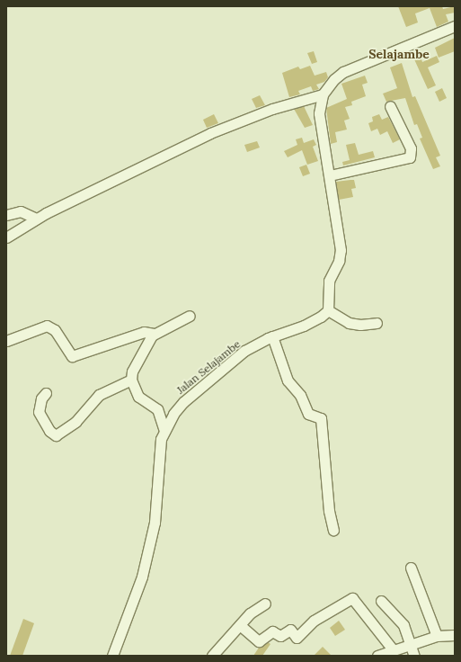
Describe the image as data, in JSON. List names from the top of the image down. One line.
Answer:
{"streets":{"street":["Jalan Selajambe"]},"districts":["Selajambe"]}
